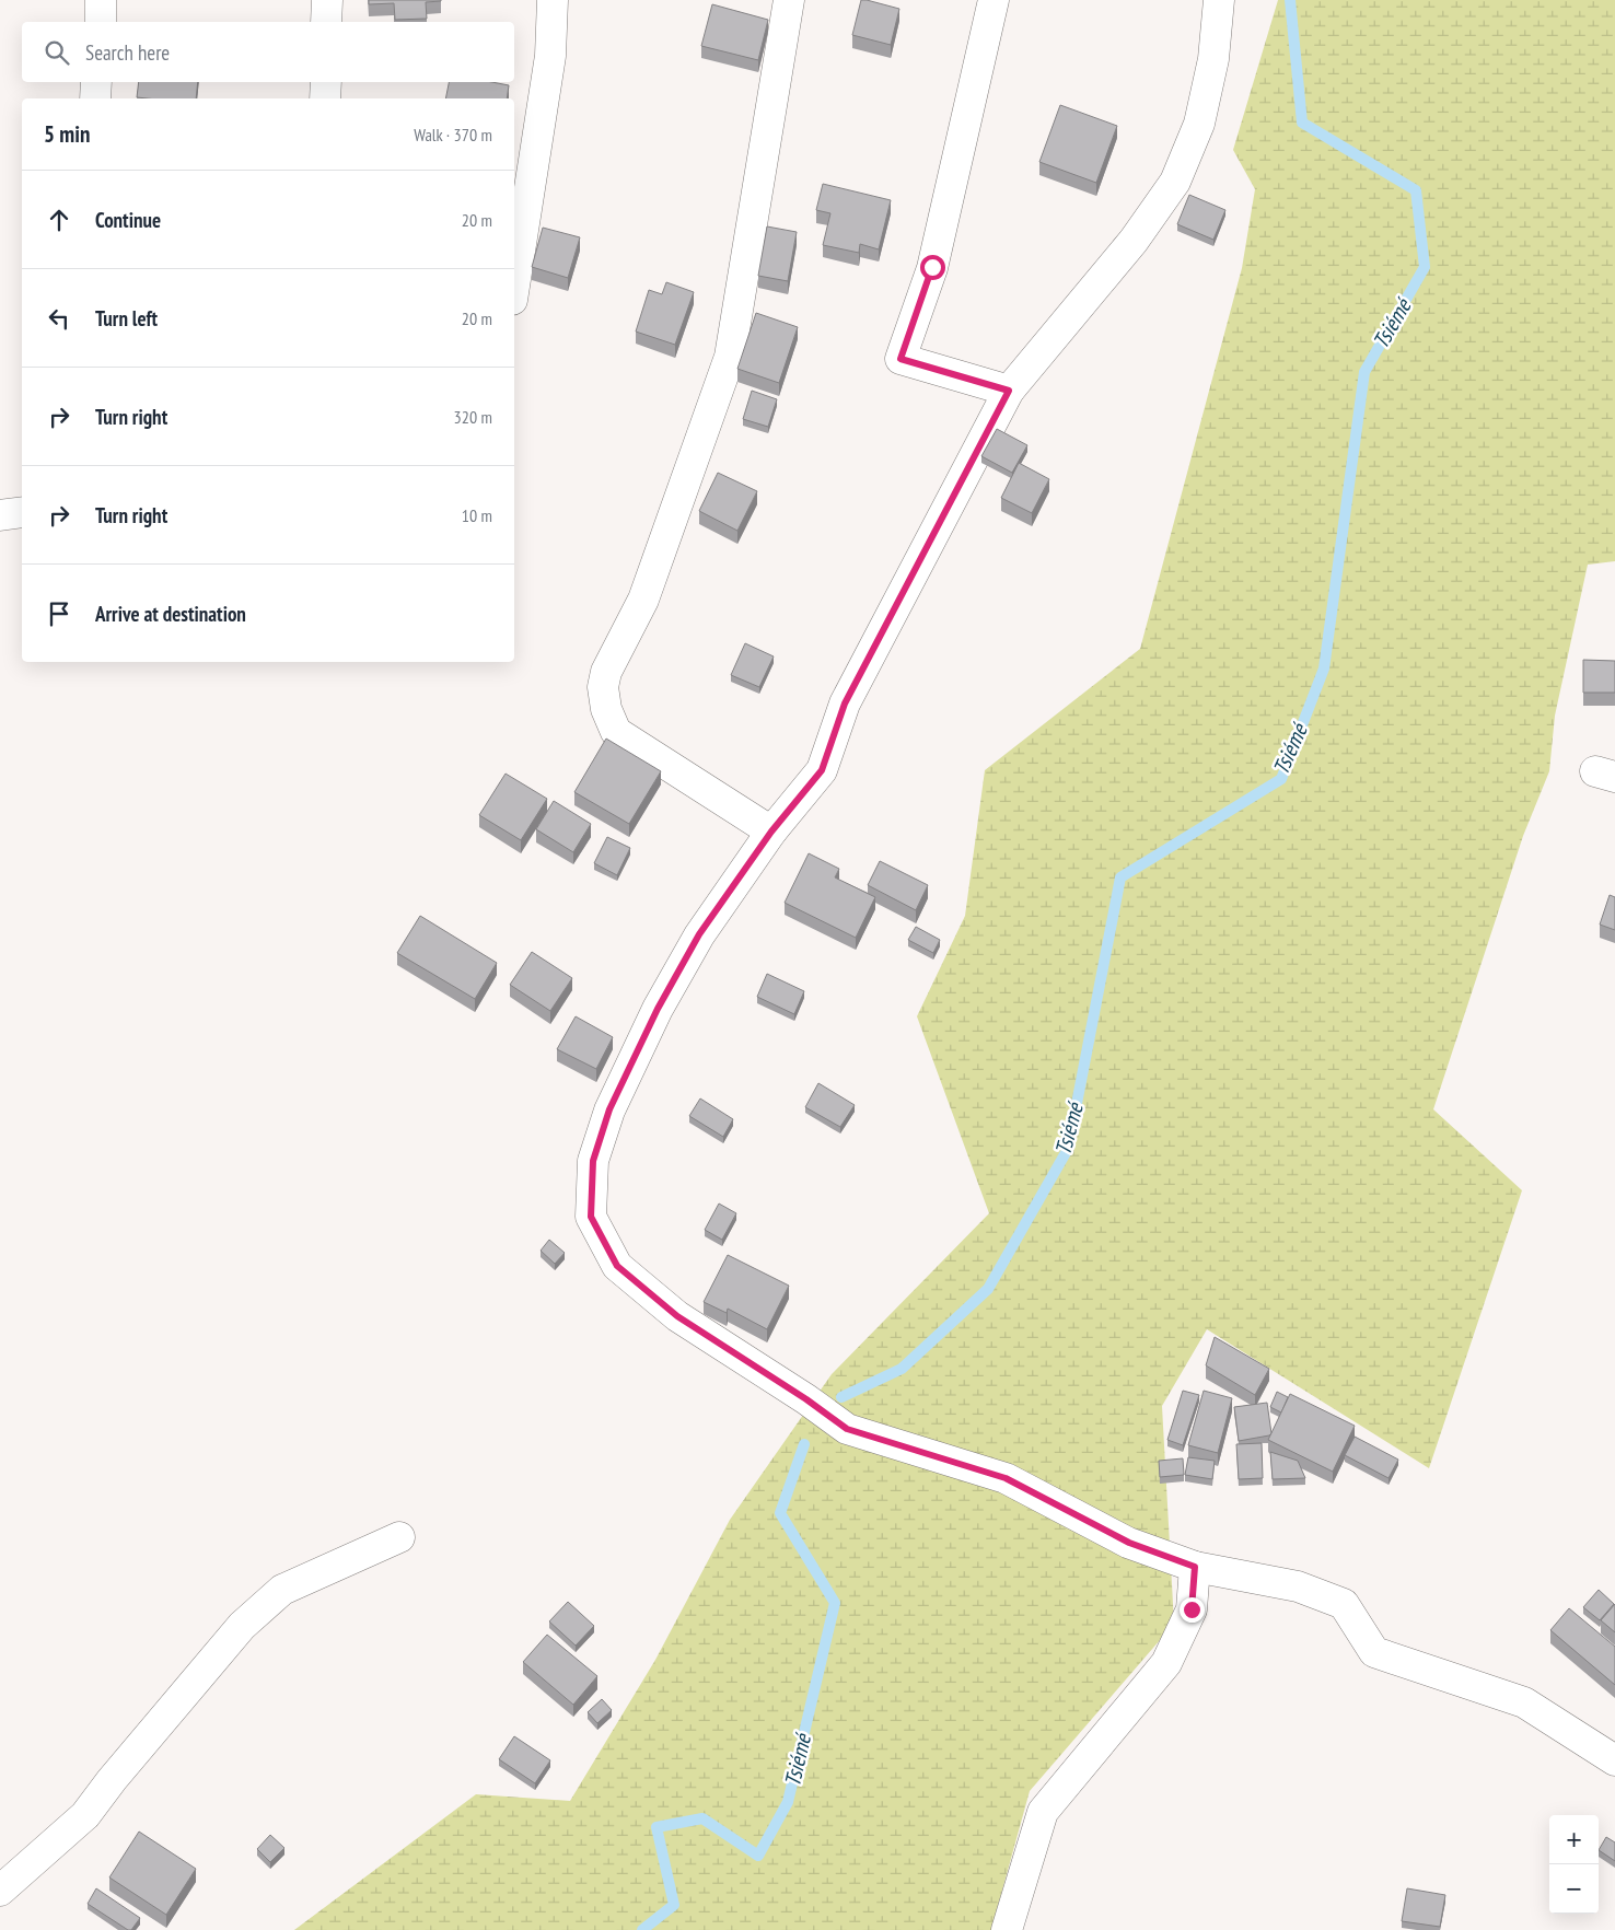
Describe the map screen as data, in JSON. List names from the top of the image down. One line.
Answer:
{"water":["Tsiémé"],"page":{"search":"Search here","heading":["5 min","Walk · 370 m"],"list":[["Continue","20 m"],["Turn left","20 m"],["Turn right","320 m"],["Turn right","10 m"],"Arrive at destination"],"map_buttons":["+","−"]}}
